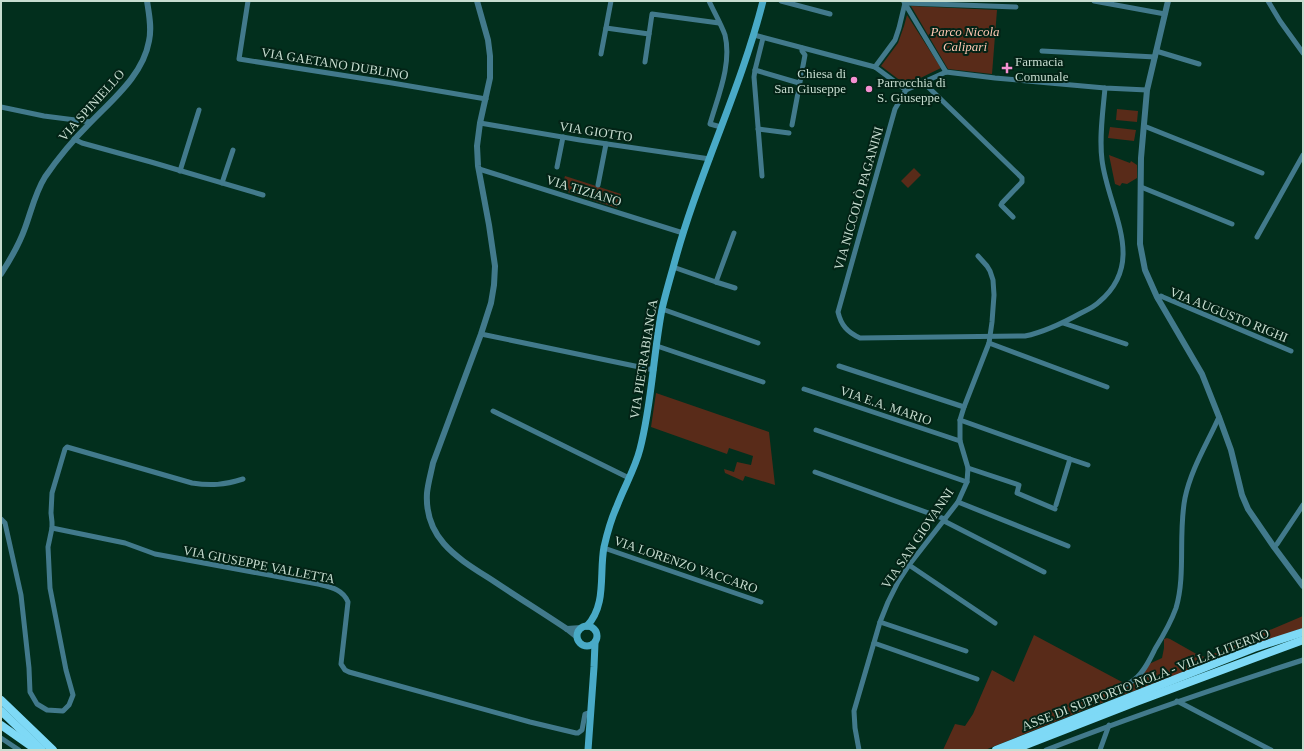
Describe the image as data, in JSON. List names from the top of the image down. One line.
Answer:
{"streets":{"highway":["ASSE DI SUPPORTO NOLA - VILLA LITERNO"],"main road":["VIA PIETRABIANCA"],"street":["VIA GAETANO DUBLINO","VIA SPINIELLO","VIA GIOTTO","VIA TIZIANO","VIA NICCOLÒ PAGANINI","VIA AUGUSTO RIGHI","VIA E.A. MARIO","VIA SAN GIOVANNI","VIA GIUSEPPE VALLETTA","VIA LORENZO VACCARO"]},"crossings":[["VIA GIOTTO","VIA PIETRABIANCA"],["VIA TIZIANO","VIA PIETRABIANCA"],["VIA NICCOLÒ PAGANINI","VIA SAN GIOVANNI"],["VIA PIETRABIANCA","VIA GIUSEPPE VALLETTA"],["VIA PIETRABIANCA","VIA LORENZO VACCARO"],["VIA E.A. MARIO","VIA SAN GIOVANNI"]],"parks":["Parco Nicola Calipari"],"places":{"health":["Farmacia Comunale"],"other":["Chiesa di San Giuseppe","Parrocchia di S. Giuseppe"]}}
